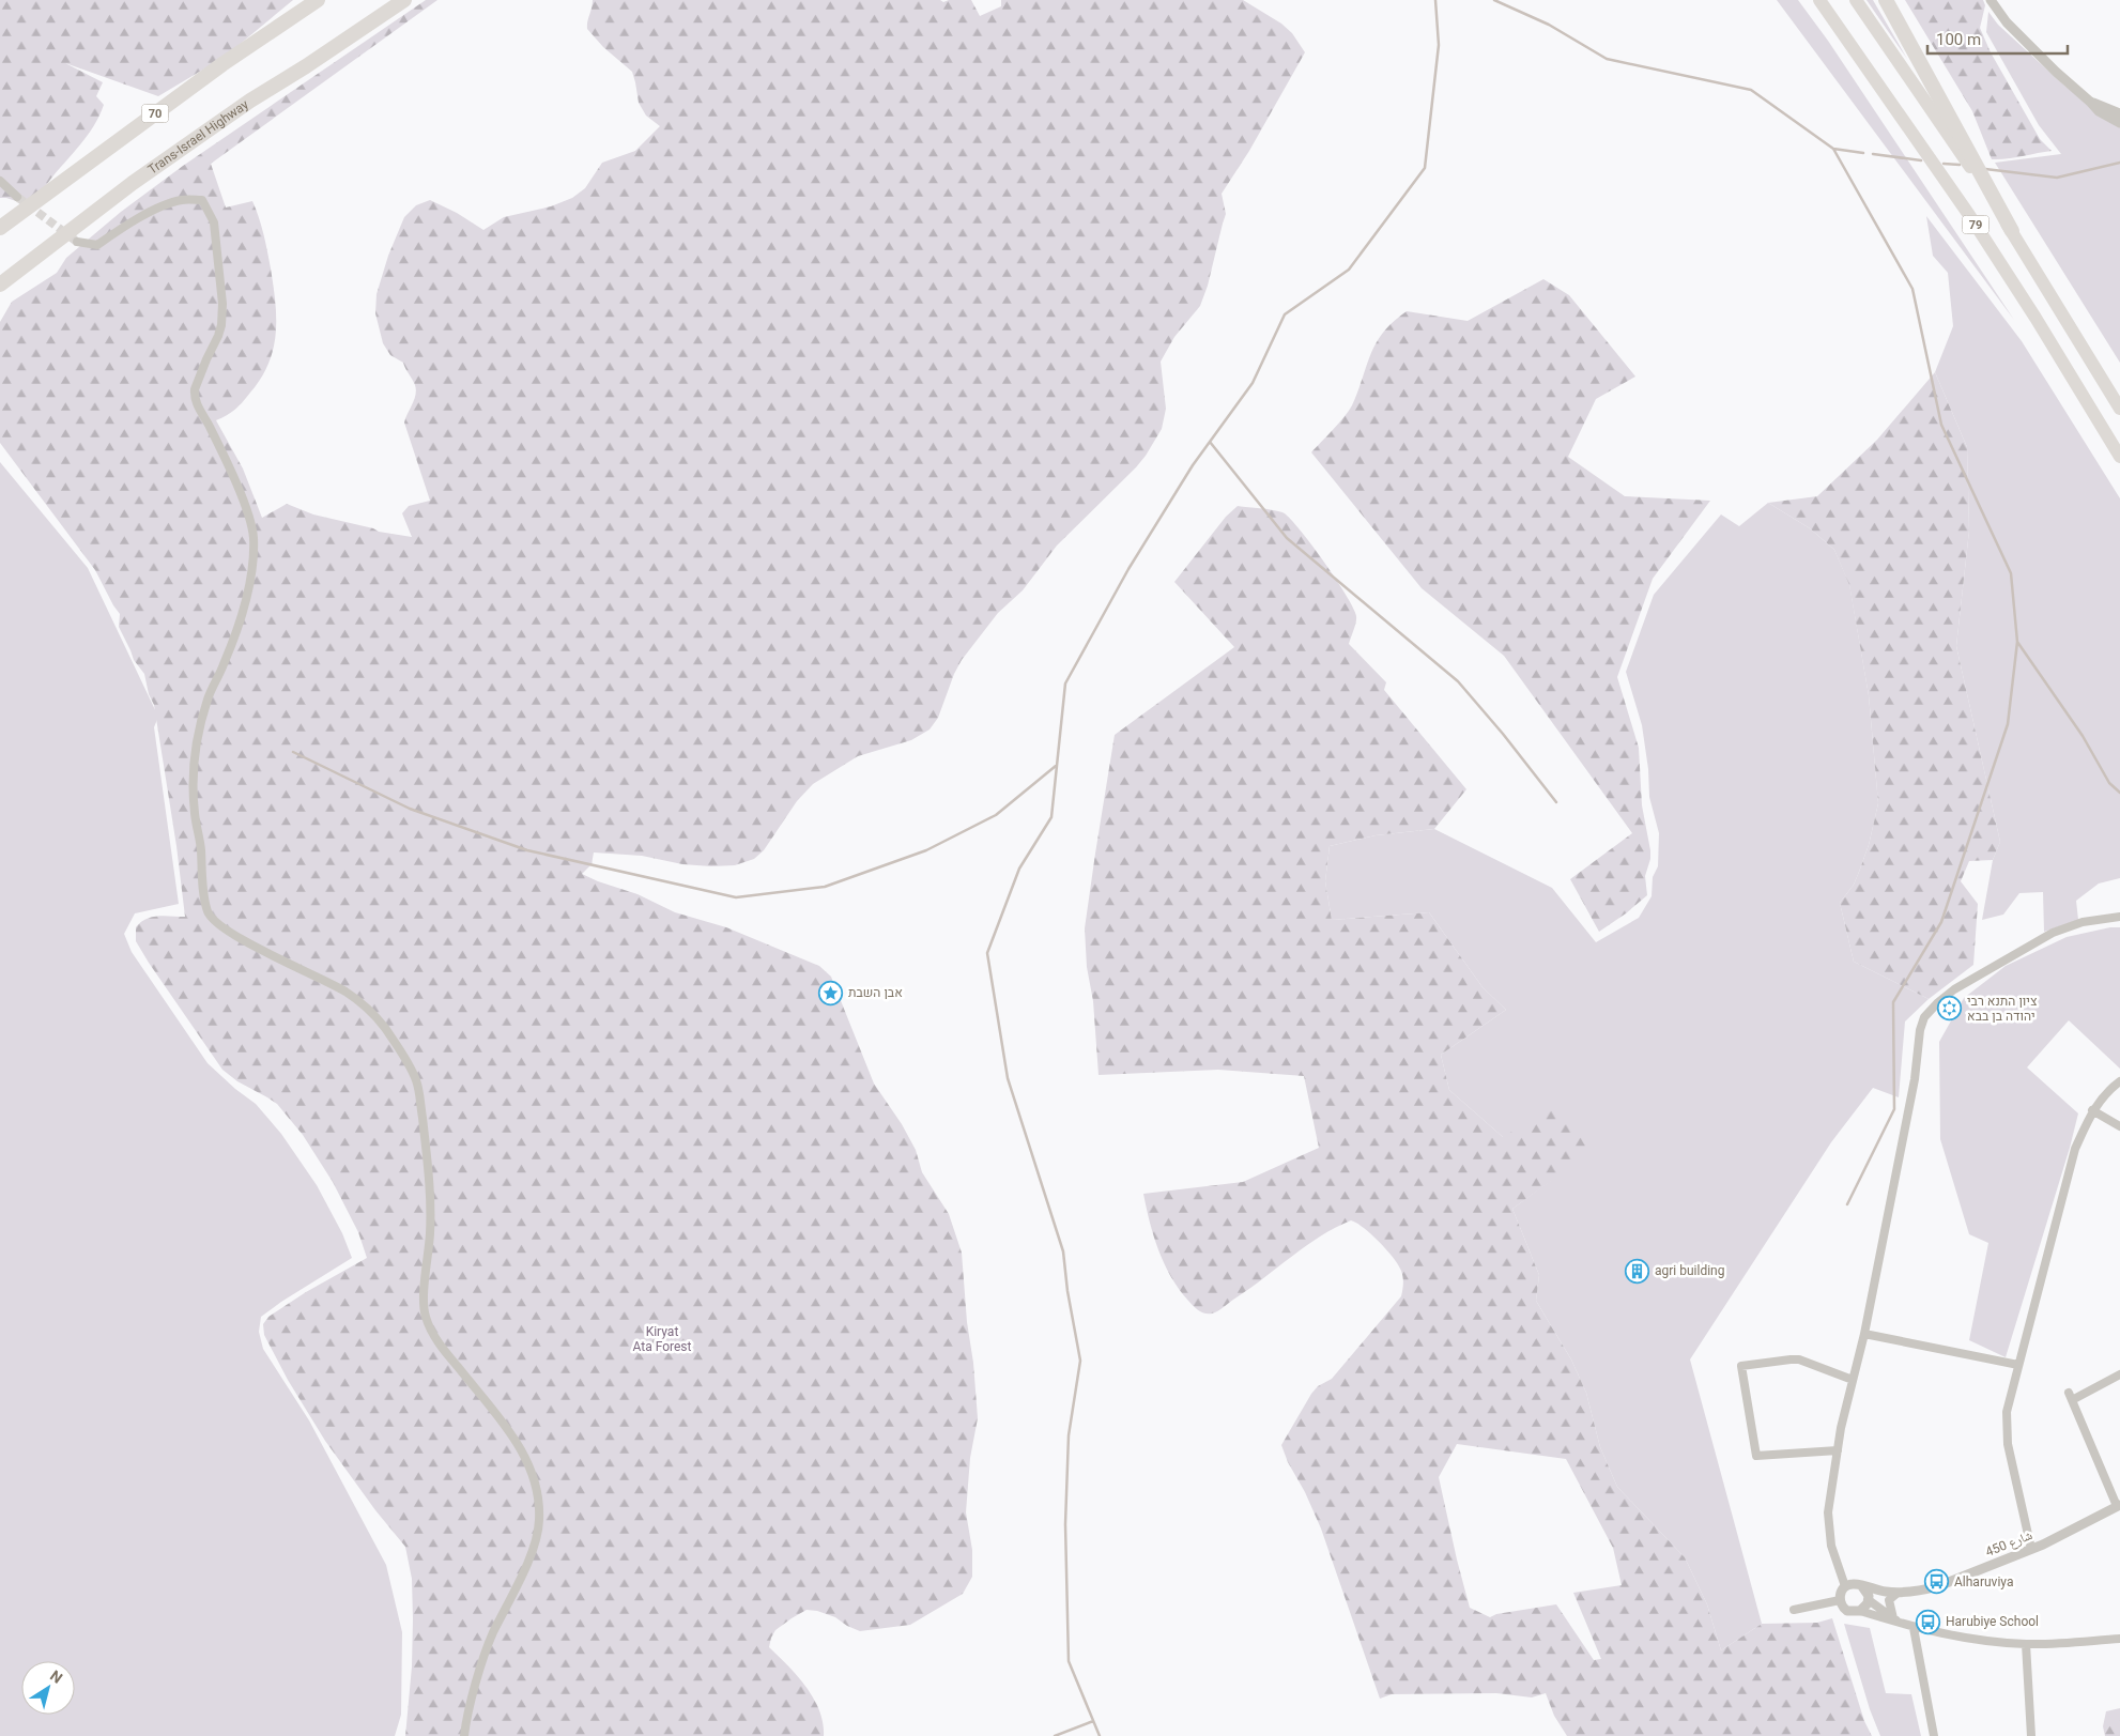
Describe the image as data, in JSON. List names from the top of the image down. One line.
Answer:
{"streets":{"highway":["70","Trans-Israel Highway","79"],"street":["شارع 450"]},"parks":["Kiryat Ata Forest"],"places":{"place":["אבן השבת"],"synagogue":["ציון התנא רבי יהודה בן בבא"],"building":["agri building"],"bus stop":["Alharuviya","Harubiye School"]},"scale_bar":"100 m","north":"top right"}
